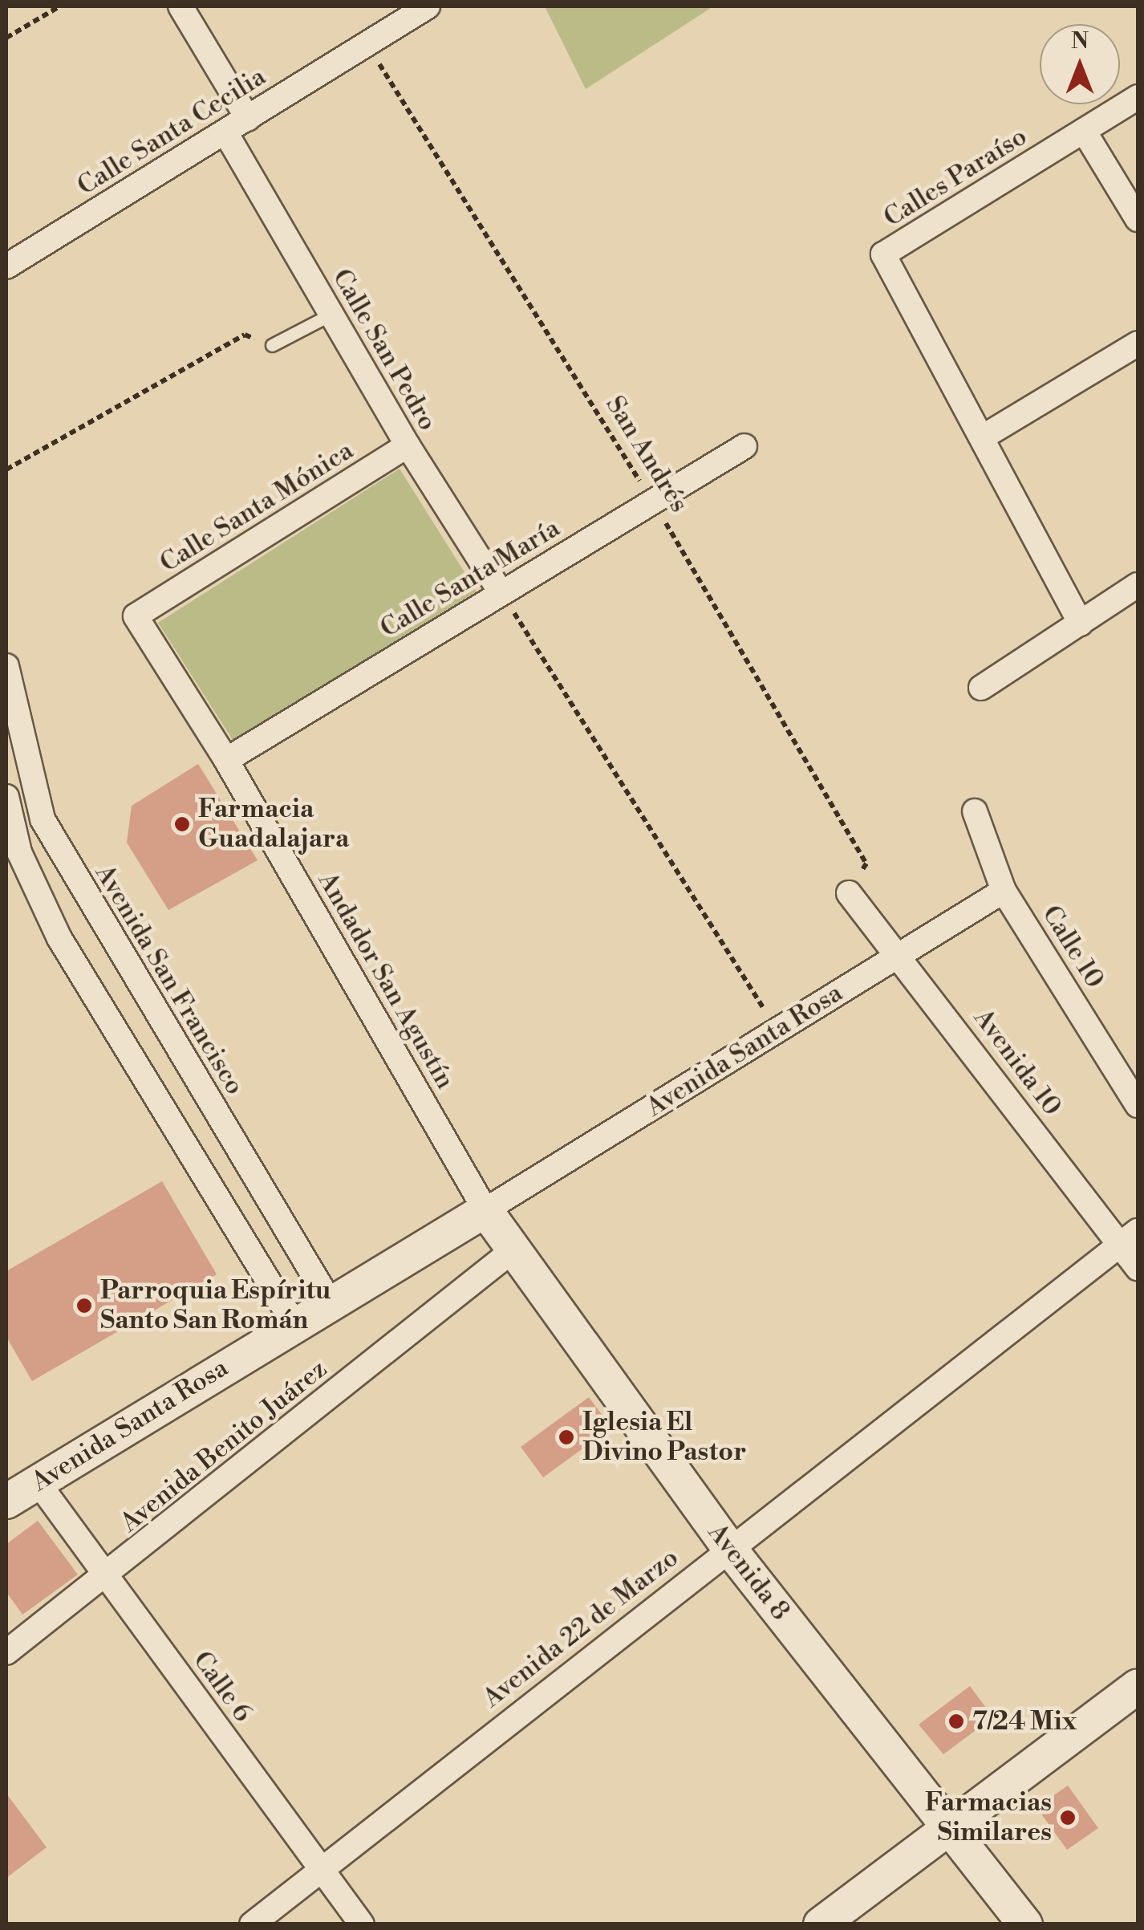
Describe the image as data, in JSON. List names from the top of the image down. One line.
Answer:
{"streets":{"street":["Calle Santa Cecilia","Calles Paraíso","Calle San Pedro","Calle Santa Mónica","Calle Santa María","Calle 10","Avenida San Francisco","Andador San Agustín","Avenida Santa Rosa","Avenida 10","Avenida Benito Juárez","Avenida 8","Avenida 22 de Marzo","Calle 6"],"path":["San Andrés"]},"crossings":[["Calle Santa Cecilia","Calle San Pedro"],["Calle Santa Cecilia","San Andrés"],["Calle San Pedro","Calle Santa Mónica"],["Calle San Pedro","Calle Santa María"],["San Andrés","Calle Santa María"],["San Andrés","Avenida 10"],["Calle Santa Mónica","Andador San Agustín"],["Calle Santa María","Andador San Agustín"],["Calle 10","Avenida Santa Rosa"],["Avenida San Francisco","Avenida Santa Rosa"],["Andador San Agustín","Avenida Santa Rosa"],["Andador San Agustín","Avenida 8"],["Avenida Santa Rosa","Avenida 10"],["Avenida Santa Rosa","Avenida 8"],["Avenida Santa Rosa","Calle 6"],["Avenida 10","Avenida 22 de Marzo"],["Avenida Benito Juárez","Avenida 8"],["Avenida Benito Juárez","Calle 6"],["Avenida 8","Avenida 22 de Marzo"],["Avenida 22 de Marzo","Calle 6"]],"places":["Farmacia Guadalajara","Parroquia Espíritu Santo San Román","Iglesia El Divino Pastor","7/24 Mix","Farmacias Similares"],"north":"top"}
